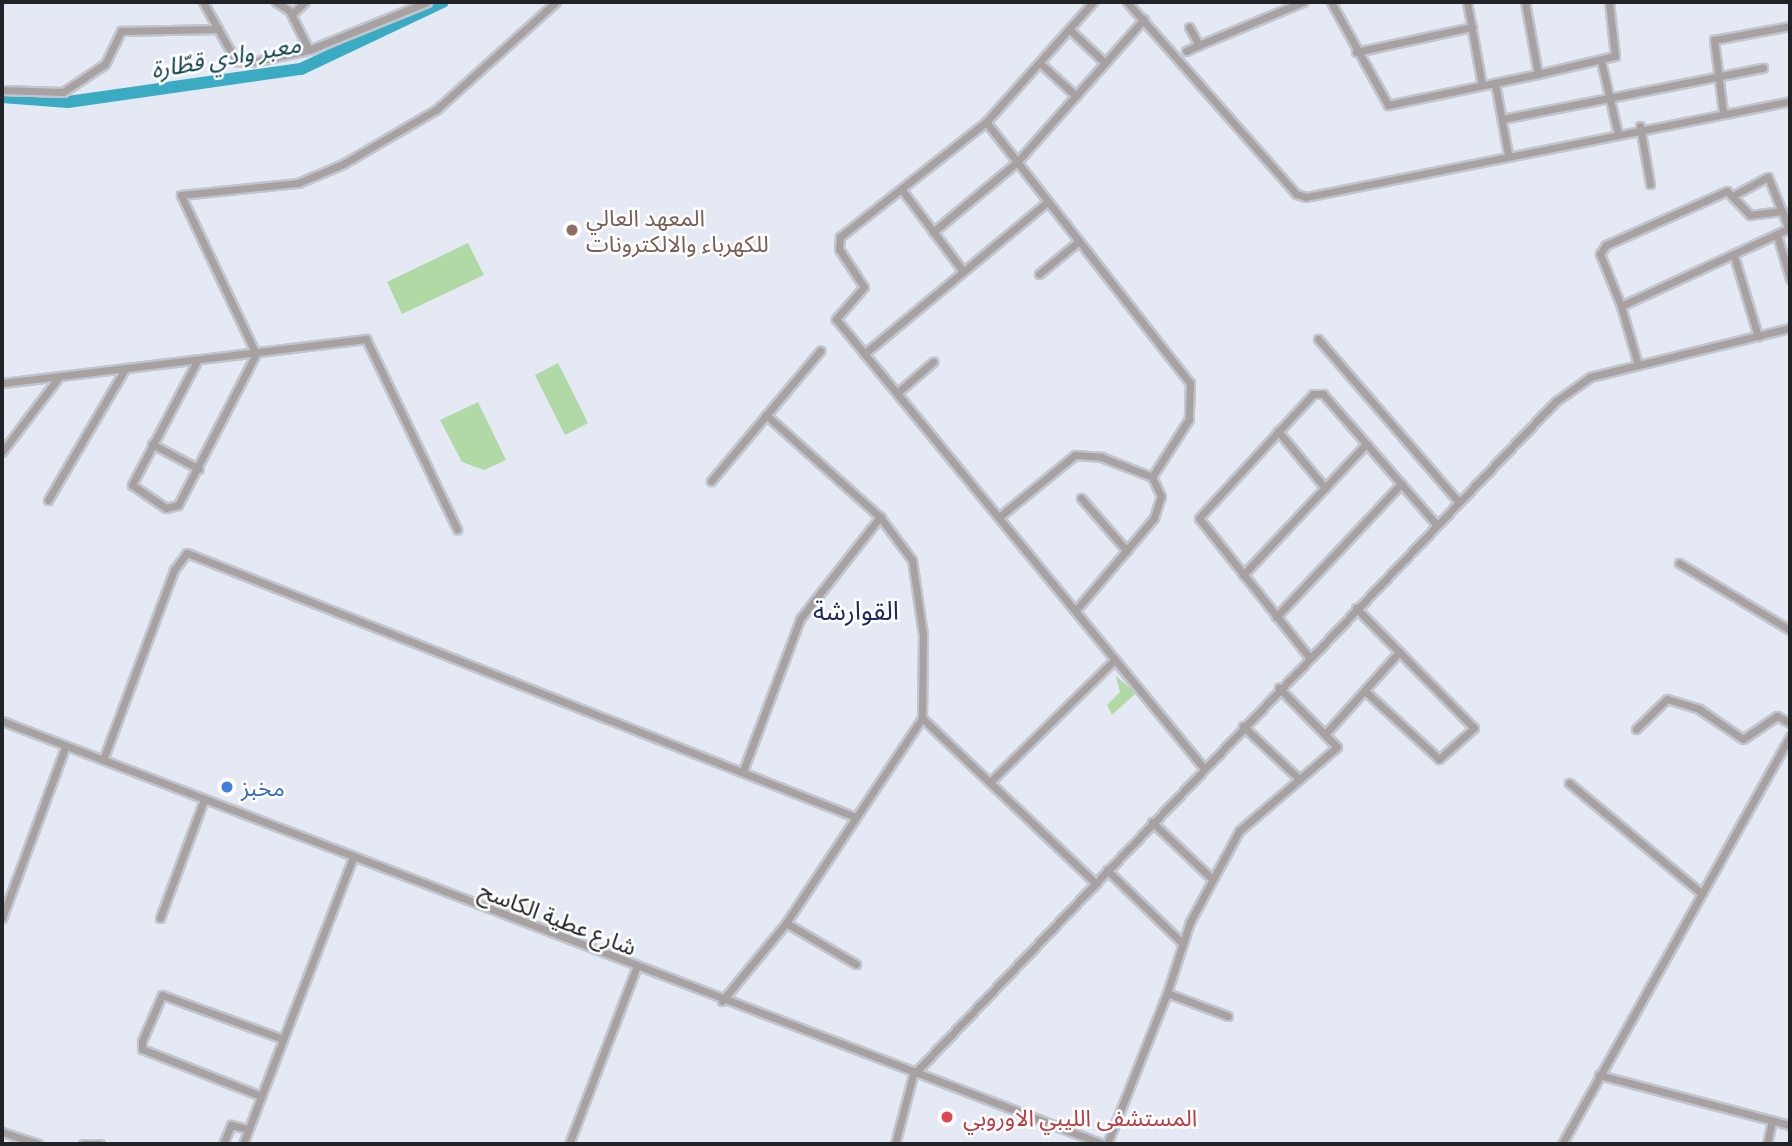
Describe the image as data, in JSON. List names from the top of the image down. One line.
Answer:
{"streets":{"street":["شارع عطية الكاسح"]},"districts":["القوارشة"],"water":["معبر وادي قطّارة"],"places":["المعهد العالي للكهرباء والالكترونات","مخبز","المستشفی الليبي الاوروبي"]}
